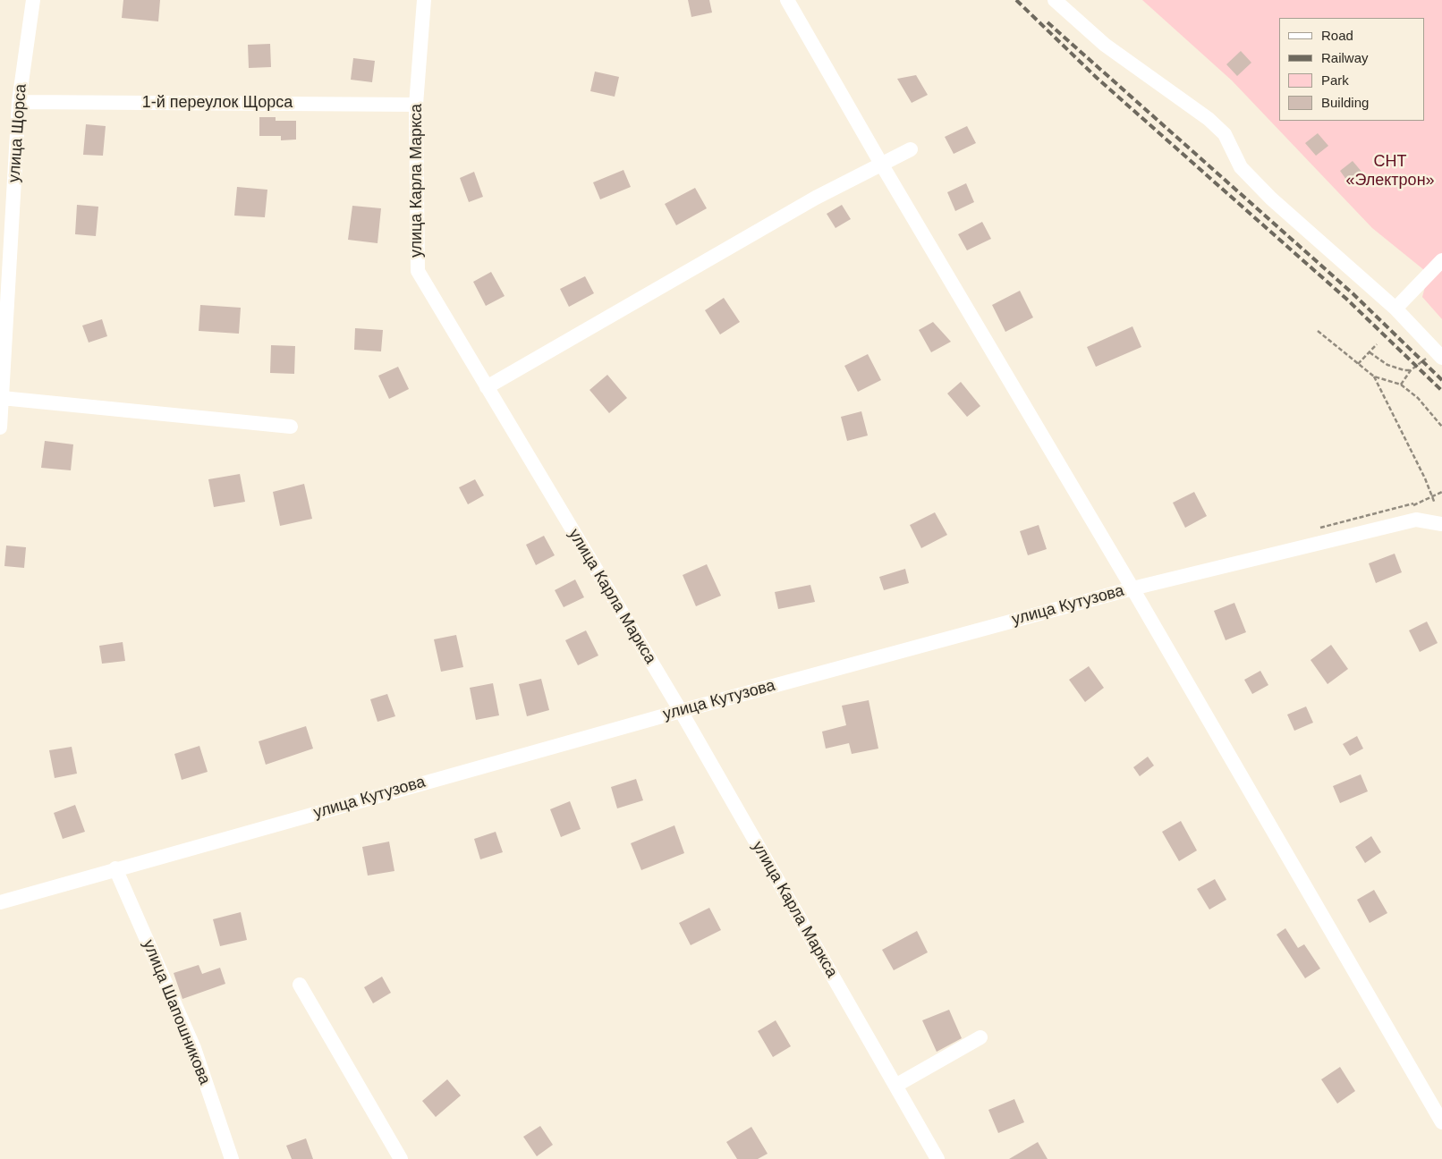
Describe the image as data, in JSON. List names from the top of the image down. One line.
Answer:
{"streets":{"street":["1-й переулок Щорса","улица Щорса","улица Карла Маркса","улица Кутузова","улица Шапошникова"]},"crossings":[["1-й переулок Щорса","улица Щорса"],["1-й переулок Щорса","улица Карла Маркса"],["улица Карла Маркса","улица Кутузова"],["улица Кутузова","улица Шапошникова"]],"parks":["СНТ «Электрон»"],"legend":["Road","Railway","Park","Building"]}
